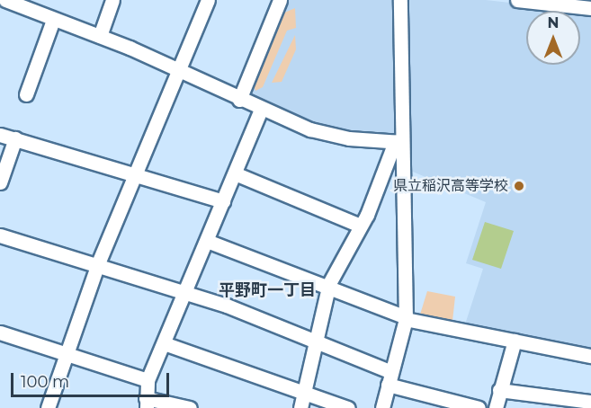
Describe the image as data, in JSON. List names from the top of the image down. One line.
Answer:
{"districts":["平野町一丁目"],"places":["県立稲沢高等学校"],"scale_bar":"100 m","north":"top"}
